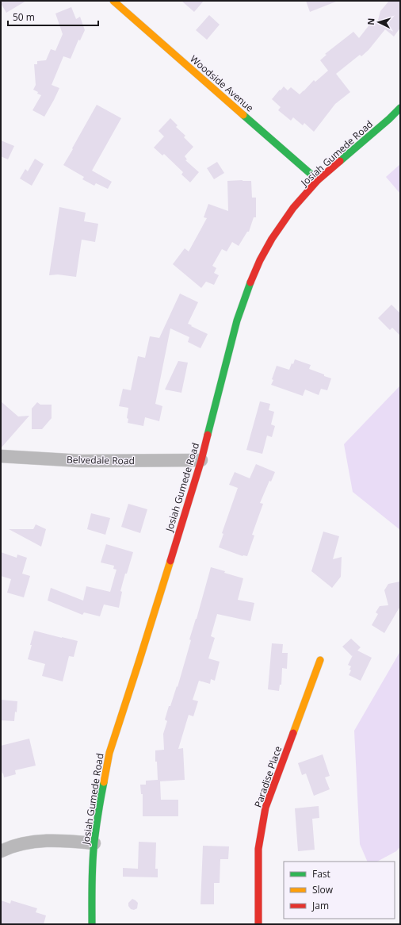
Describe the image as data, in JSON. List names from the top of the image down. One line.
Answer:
{"streets":{"main road":["Woodside Avenue","Josiah Gumede Road","Paradise Place"],"street":["Belvedale Road"]},"crossings":[["Woodside Avenue","Josiah Gumede Road"],["Josiah Gumede Road","Belvedale Road"]],"legend":["Fast","Slow","Jam"],"scale_bar":"50 m","north":"left"}
